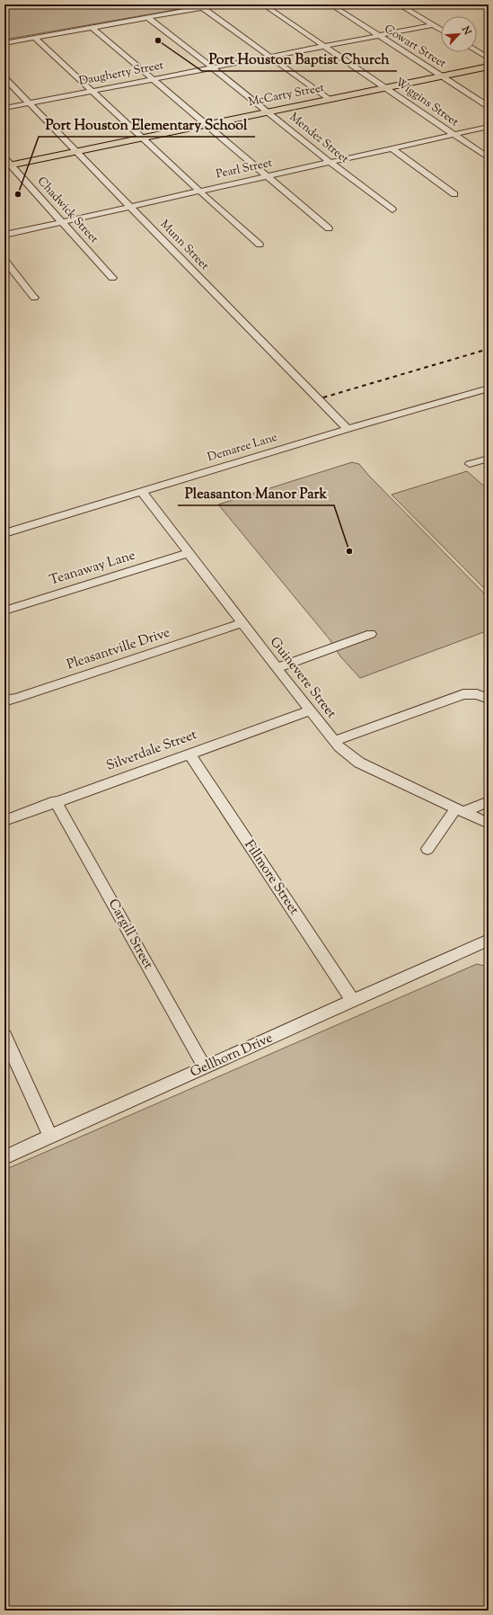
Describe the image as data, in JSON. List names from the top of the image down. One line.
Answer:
{"streets":{"main road":["McCarty Street"],"street":["Cowart Street","Daugherty Street","Wiggins Street","Mendez Street","Pearl Street","Chadwick Street","Munn Street","Demaree Lane","Teanaway Lane","Pleasantville Drive","Guinevere Street","Silverdale Street","Fillmore Street","Cargill Street","Gellhorn Drive"]},"crossings":[["Cowart Street","Daugherty Street"],["Cowart Street","McCarty Street"],["Daugherty Street","Wiggins Street"],["Daugherty Street","Mendez Street"],["Daugherty Street","Munn Street"],["McCarty Street","Wiggins Street"],["McCarty Street","Mendez Street"],["McCarty Street","Chadwick Street"],["McCarty Street","Munn Street"],["Wiggins Street","Pearl Street"],["Mendez Street","Pearl Street"],["Pearl Street","Chadwick Street"],["Pearl Street","Munn Street"],["Munn Street","Demaree Lane"],["Demaree Lane","Guinevere Street"],["Teanaway Lane","Guinevere Street"],["Pleasantville Drive","Guinevere Street"],["Guinevere Street","Silverdale Street"],["Silverdale Street","Fillmore Street"],["Silverdale Street","Cargill Street"],["Fillmore Street","Gellhorn Drive"],["Cargill Street","Gellhorn Drive"]],"places":["Port Houston Baptist Church","Port Houston Elementary School","Pleasanton Manor Park"],"north":"top right"}
